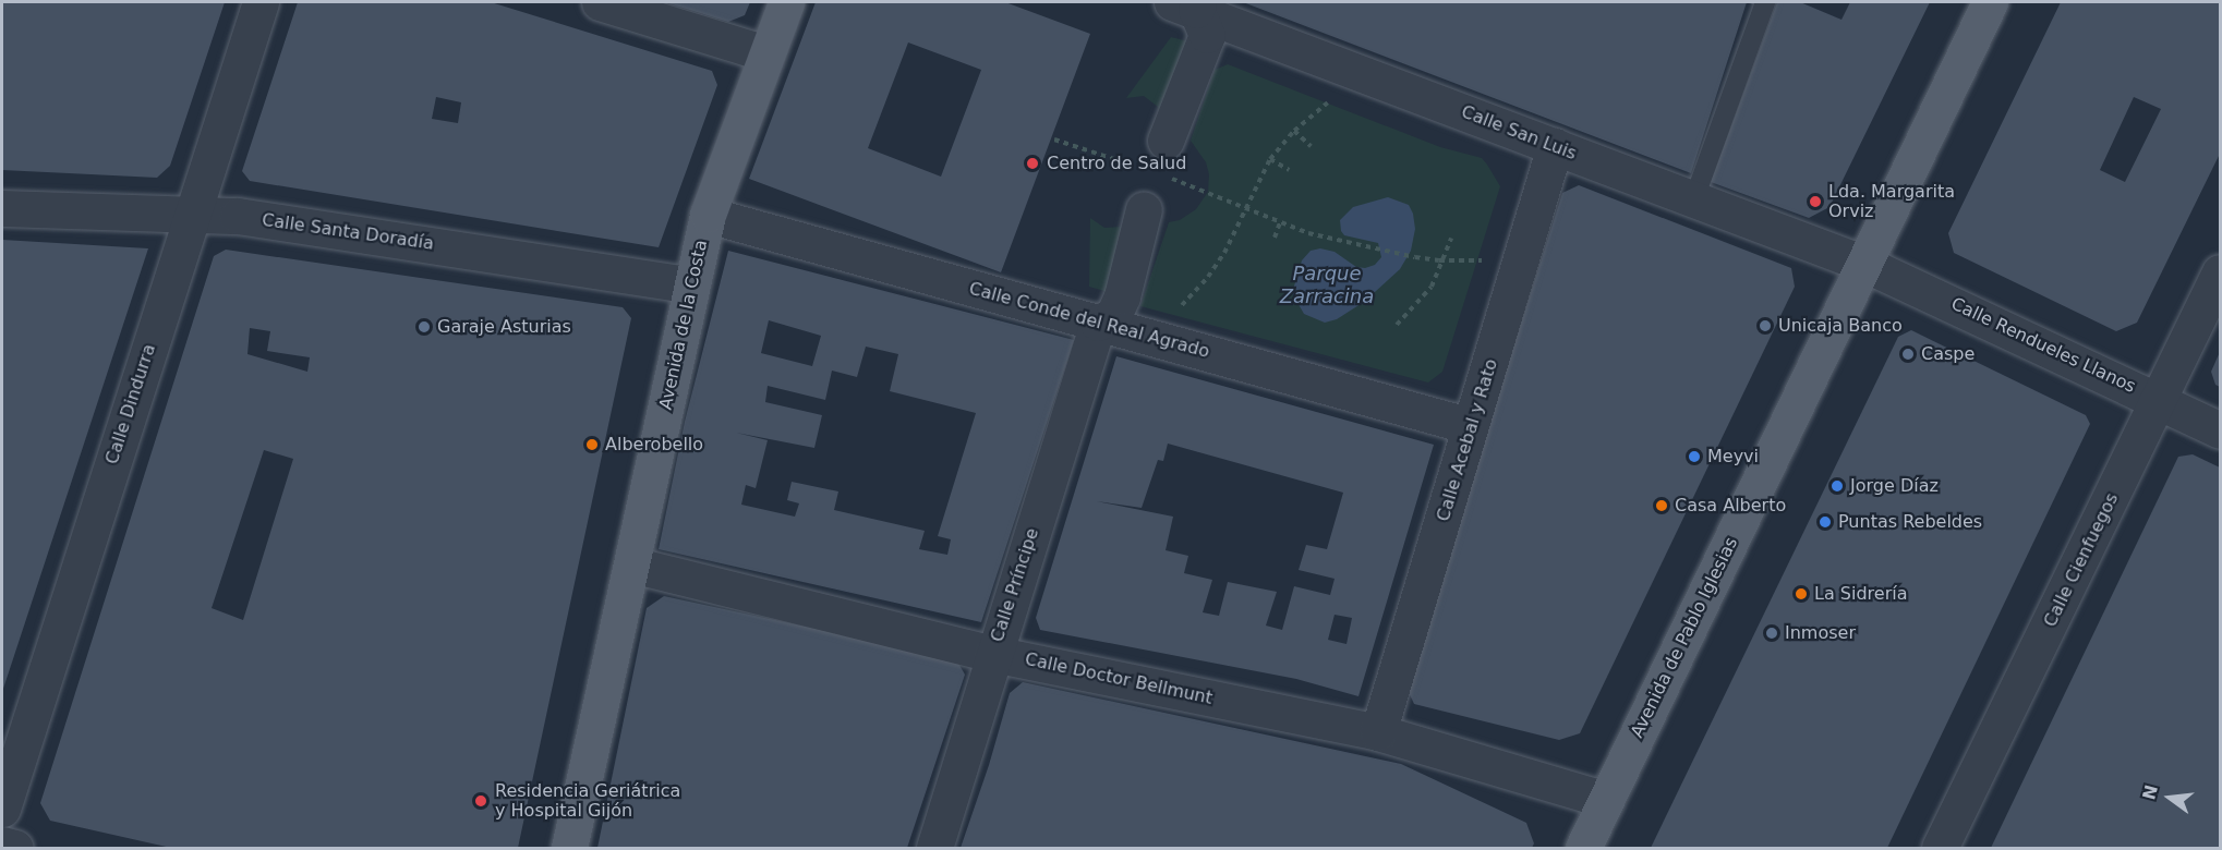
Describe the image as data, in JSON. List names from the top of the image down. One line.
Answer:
{"streets":{"main road":["Avenida de la Costa","Avenida de Pablo Iglesias"],"street":["Calle San Luis","Calle Santa Doradía","Calle Conde del Real Agrado","Calle Rendueles Llanos","Calle Dindurra","Calle Acebal y Rato","Calle Cienfuegos","Calle Príncipe","Calle Doctor Bellmunt"]},"crossings":[["Calle San Luis","Calle Rendueles Llanos"],["Calle San Luis","Calle Acebal y Rato"],["Calle San Luis","Avenida de Pablo Iglesias"],["Calle Santa Doradía","Avenida de la Costa"],["Calle Santa Doradía","Calle Dindurra"],["Calle Conde del Real Agrado","Avenida de la Costa"],["Calle Conde del Real Agrado","Calle Acebal y Rato"],["Calle Conde del Real Agrado","Calle Príncipe"],["Avenida de la Costa","Calle Doctor Bellmunt"],["Calle Rendueles Llanos","Calle Cienfuegos"],["Calle Rendueles Llanos","Avenida de Pablo Iglesias"],["Calle Acebal y Rato","Calle Doctor Bellmunt"],["Calle Príncipe","Calle Doctor Bellmunt"],["Avenida de Pablo Iglesias","Calle Doctor Bellmunt"]],"water":["Parque Zarracina"],"places":["Centro de Salud","Lda. Margarita Orviz","Unicaja Banco","Garaje Asturias","Caspe","Alberobello","Meyvi","Jorge Díaz","Casa Alberto","Puntas Rebeldes","La Sidrería","Inmoser","Residencia Geriátrica y Hospital Gijón"],"north":"left"}
